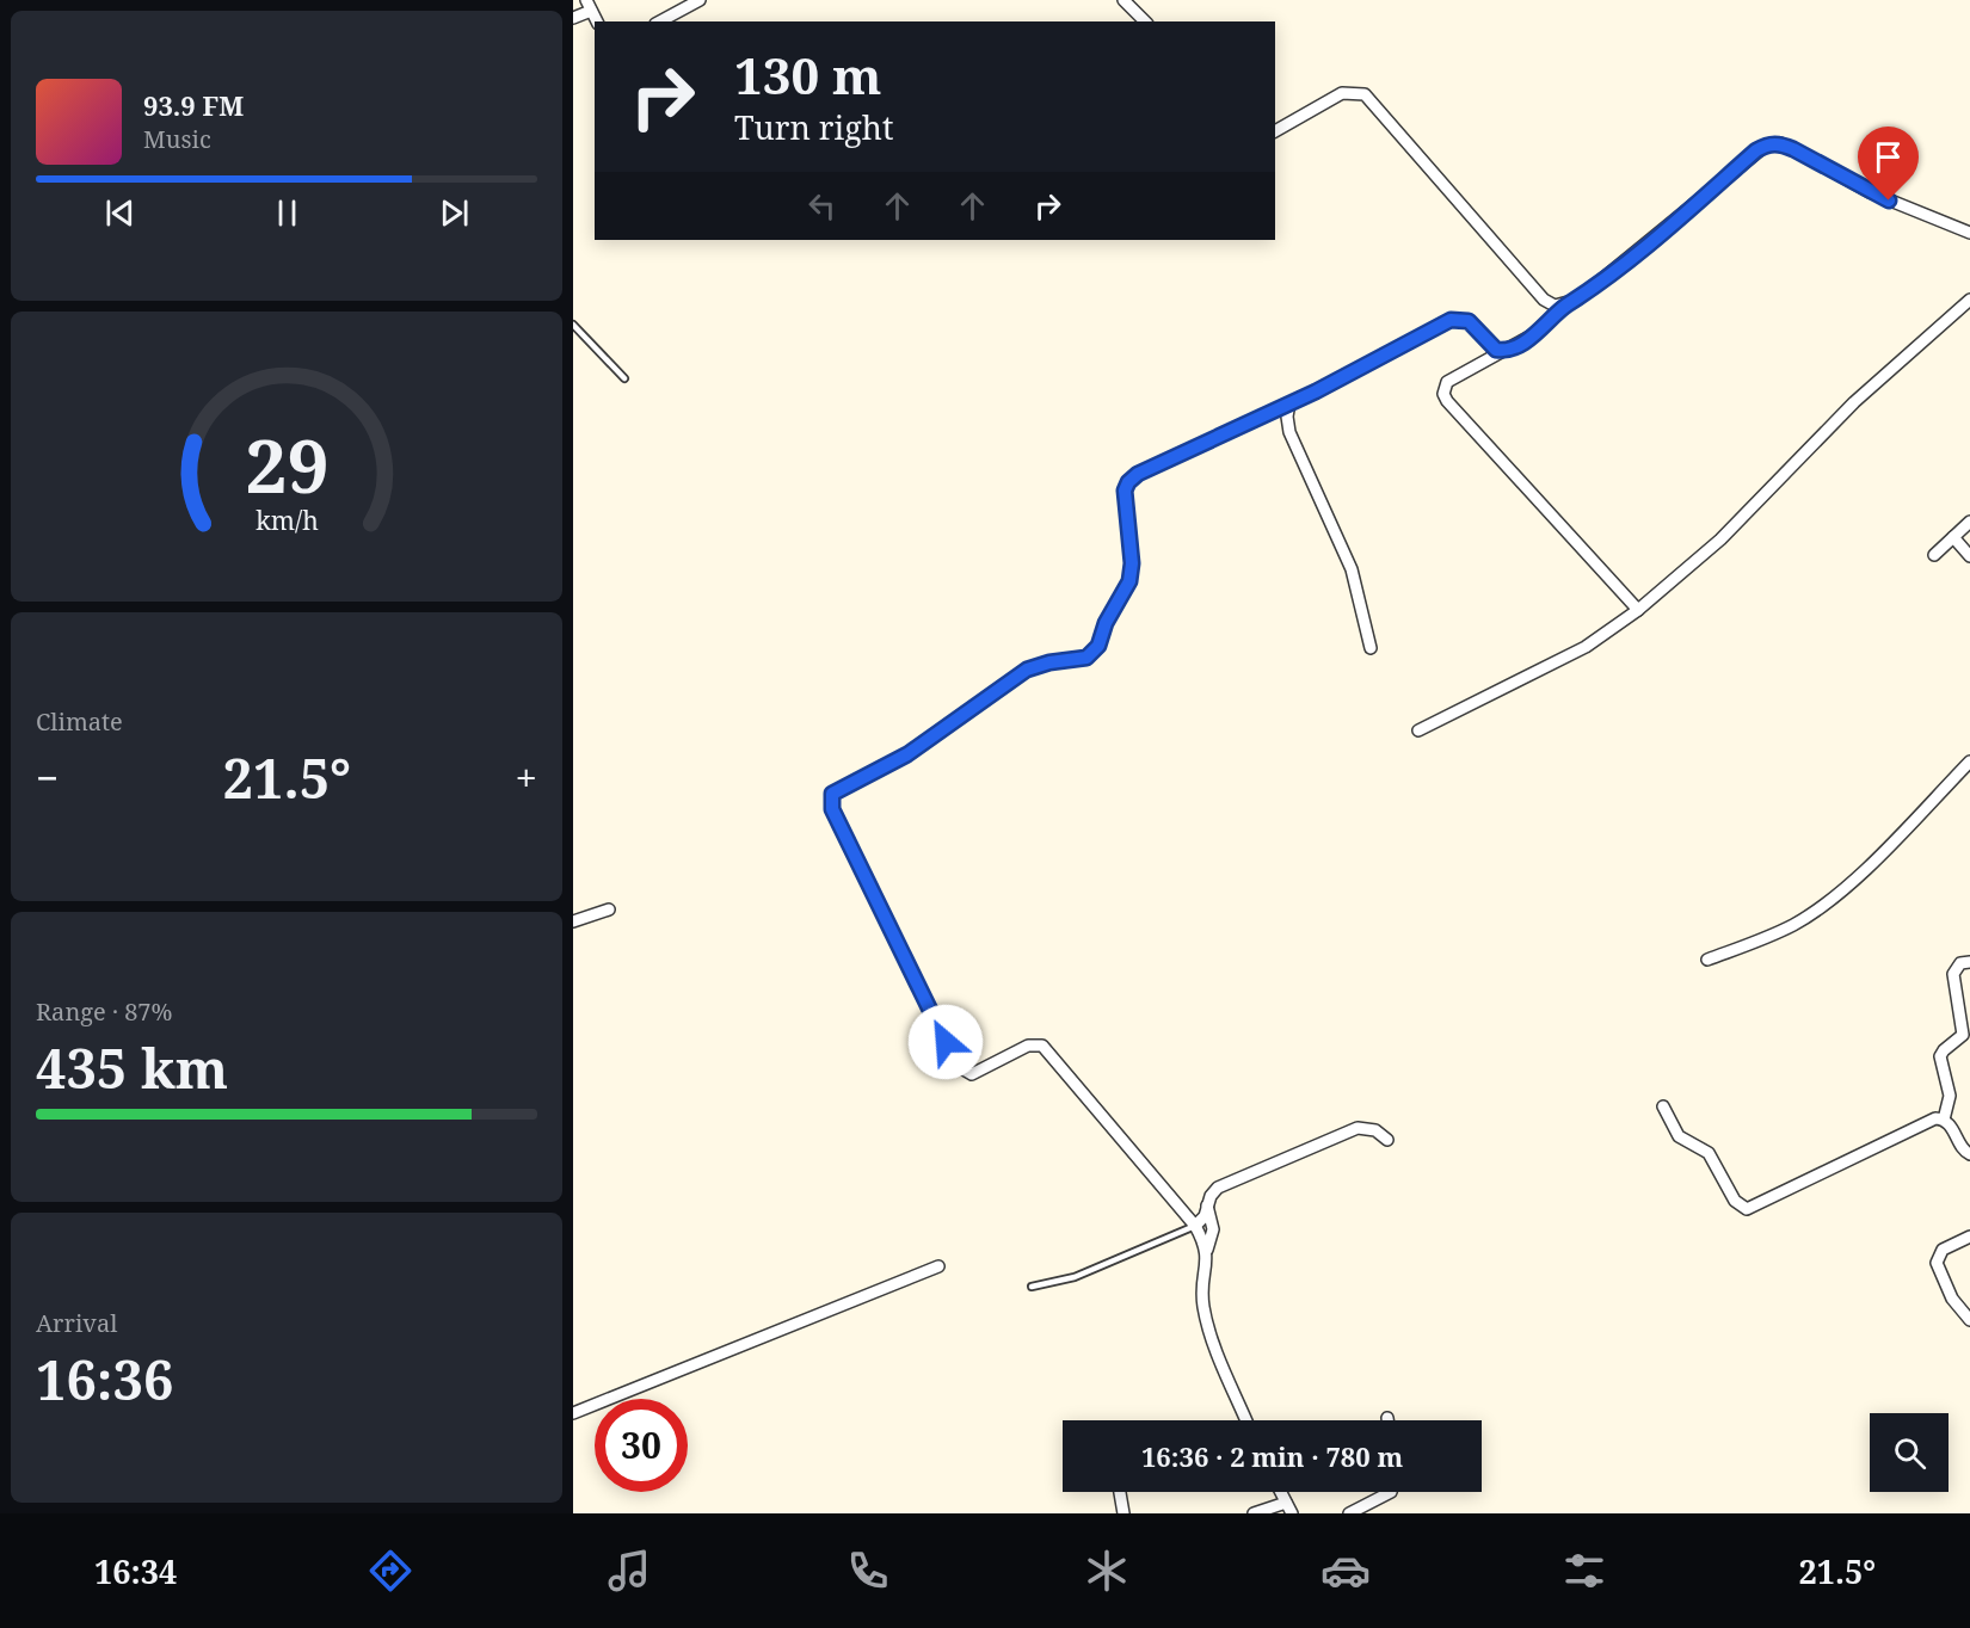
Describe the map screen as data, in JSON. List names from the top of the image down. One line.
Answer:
{"page":{"turn":["130 m","Turn right"],"song":["93.9 FM","Music"],"tile":["Climate",["Range · 87%","435 km"],["Arrival","16:36"]],"heat":["−","21.5°","+"],"limit":"30","trip":"16:36 · 2 min · 780 m","tabs":["16:34","21.5°"],"gauge":["29","km/h"]}}
